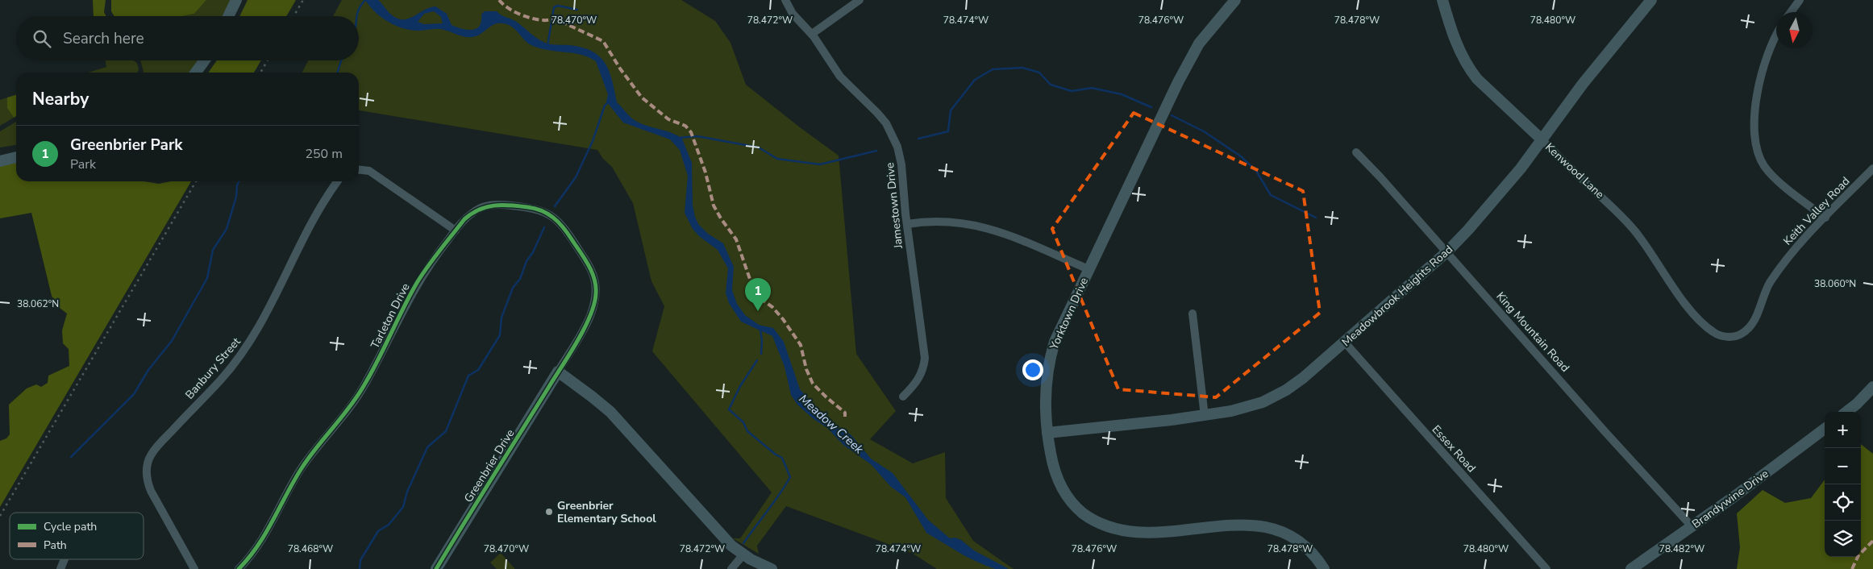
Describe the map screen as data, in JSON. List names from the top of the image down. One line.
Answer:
{"streets":{"street":["Kenwood Lane","Jamestown Drive","Keith Valley Road","Meadowbrook Heights Road","Yorktown Drive","Tarleton Drive","King Mountain Road","Banbury Street","Essex Road","Greenbrier Drive","Brandywine Drive"]},"crossings":[["Kenwood Lane","Keith Valley Road"],["Kenwood Lane","Meadowbrook Heights Road"],["Meadowbrook Heights Road","Yorktown Drive"],["Meadowbrook Heights Road","King Mountain Road"],["Meadowbrook Heights Road","Essex Road"],["Tarleton Drive","Greenbrier Drive"],["King Mountain Road","Brandywine Drive"]],"water":["Meadow Creek"],"places":["Greenbrier Elementary School"],"legend":["Cycle path","Path"],"north":"bottom","page":{"search":"Search here","heading":"Nearby","list":[{"mark":"1","name":"Greenbrier Park","note":"Park","value":"250 m"}],"pins":"1","map_buttons":["+","−"]},"coordinates":["78.470°W","78.472°W","78.474°W","78.476°W","78.478°W","78.480°W","38.060°N","38.062°N","78.468°W","78.482°W"]}
